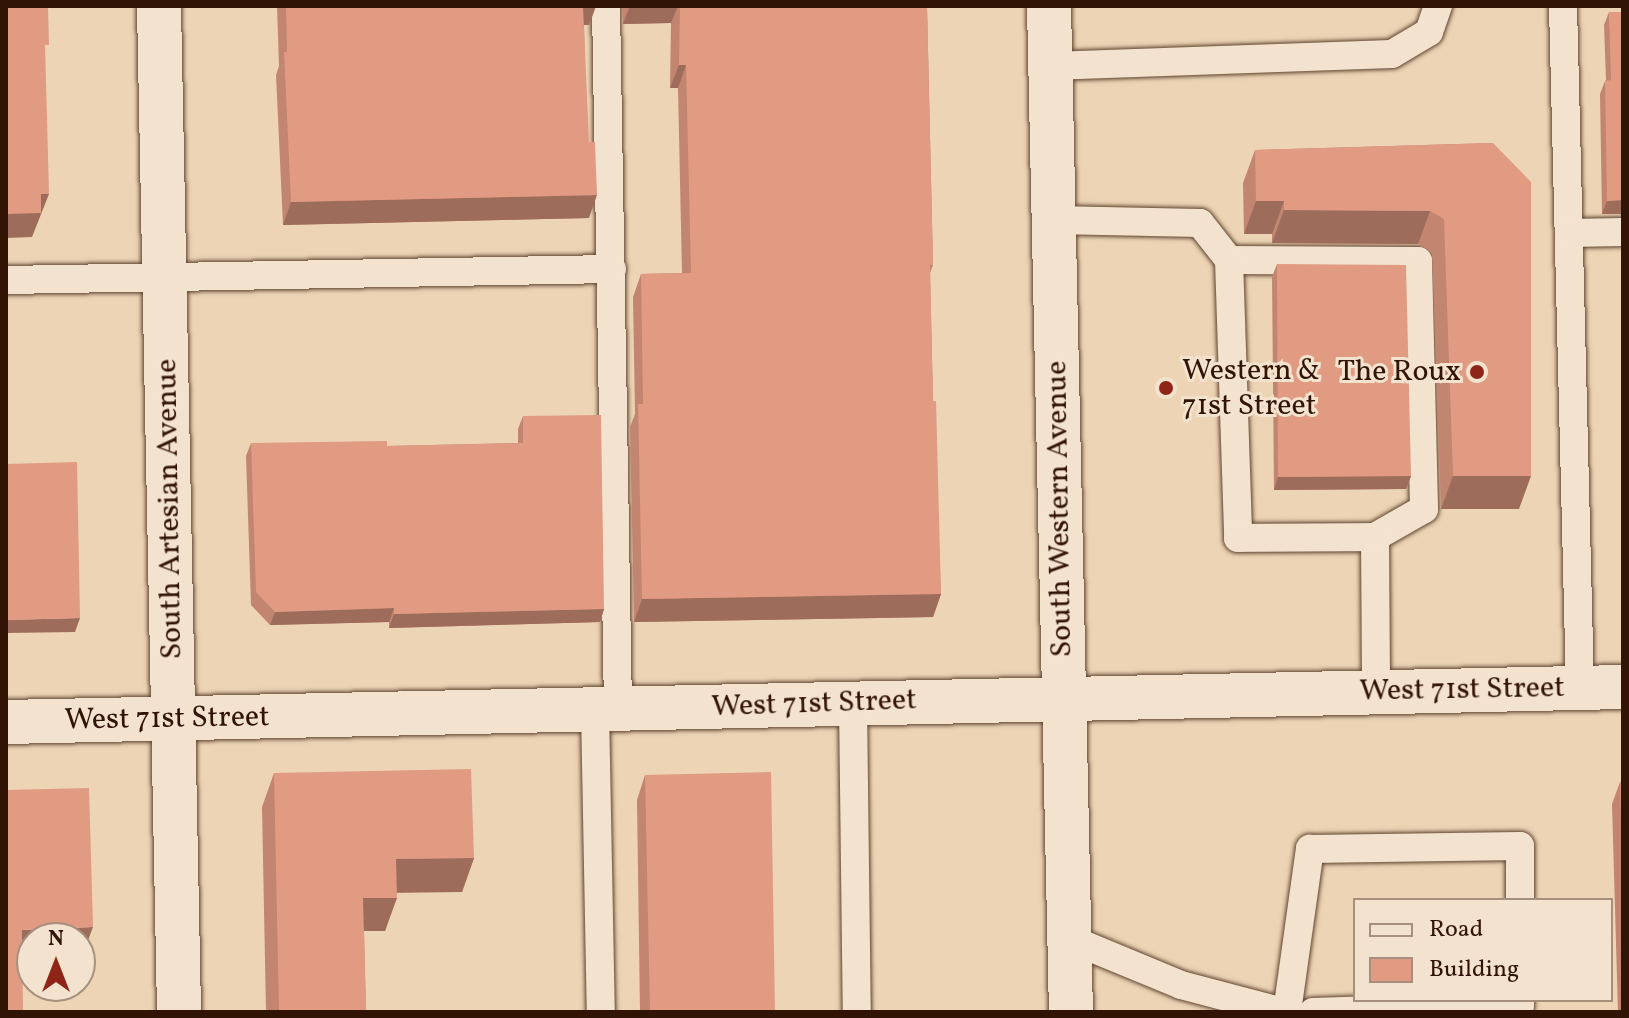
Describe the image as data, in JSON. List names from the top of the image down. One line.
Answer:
{"streets":{"main road":["South Artesian Avenue","South Western Avenue","West 71st Street"]},"crossings":[["South Artesian Avenue","West 71st Street"],["South Western Avenue","West 71st Street"]],"places":["The Roux","Western & 71st Street"],"legend":["Road","Building"],"north":"top"}
